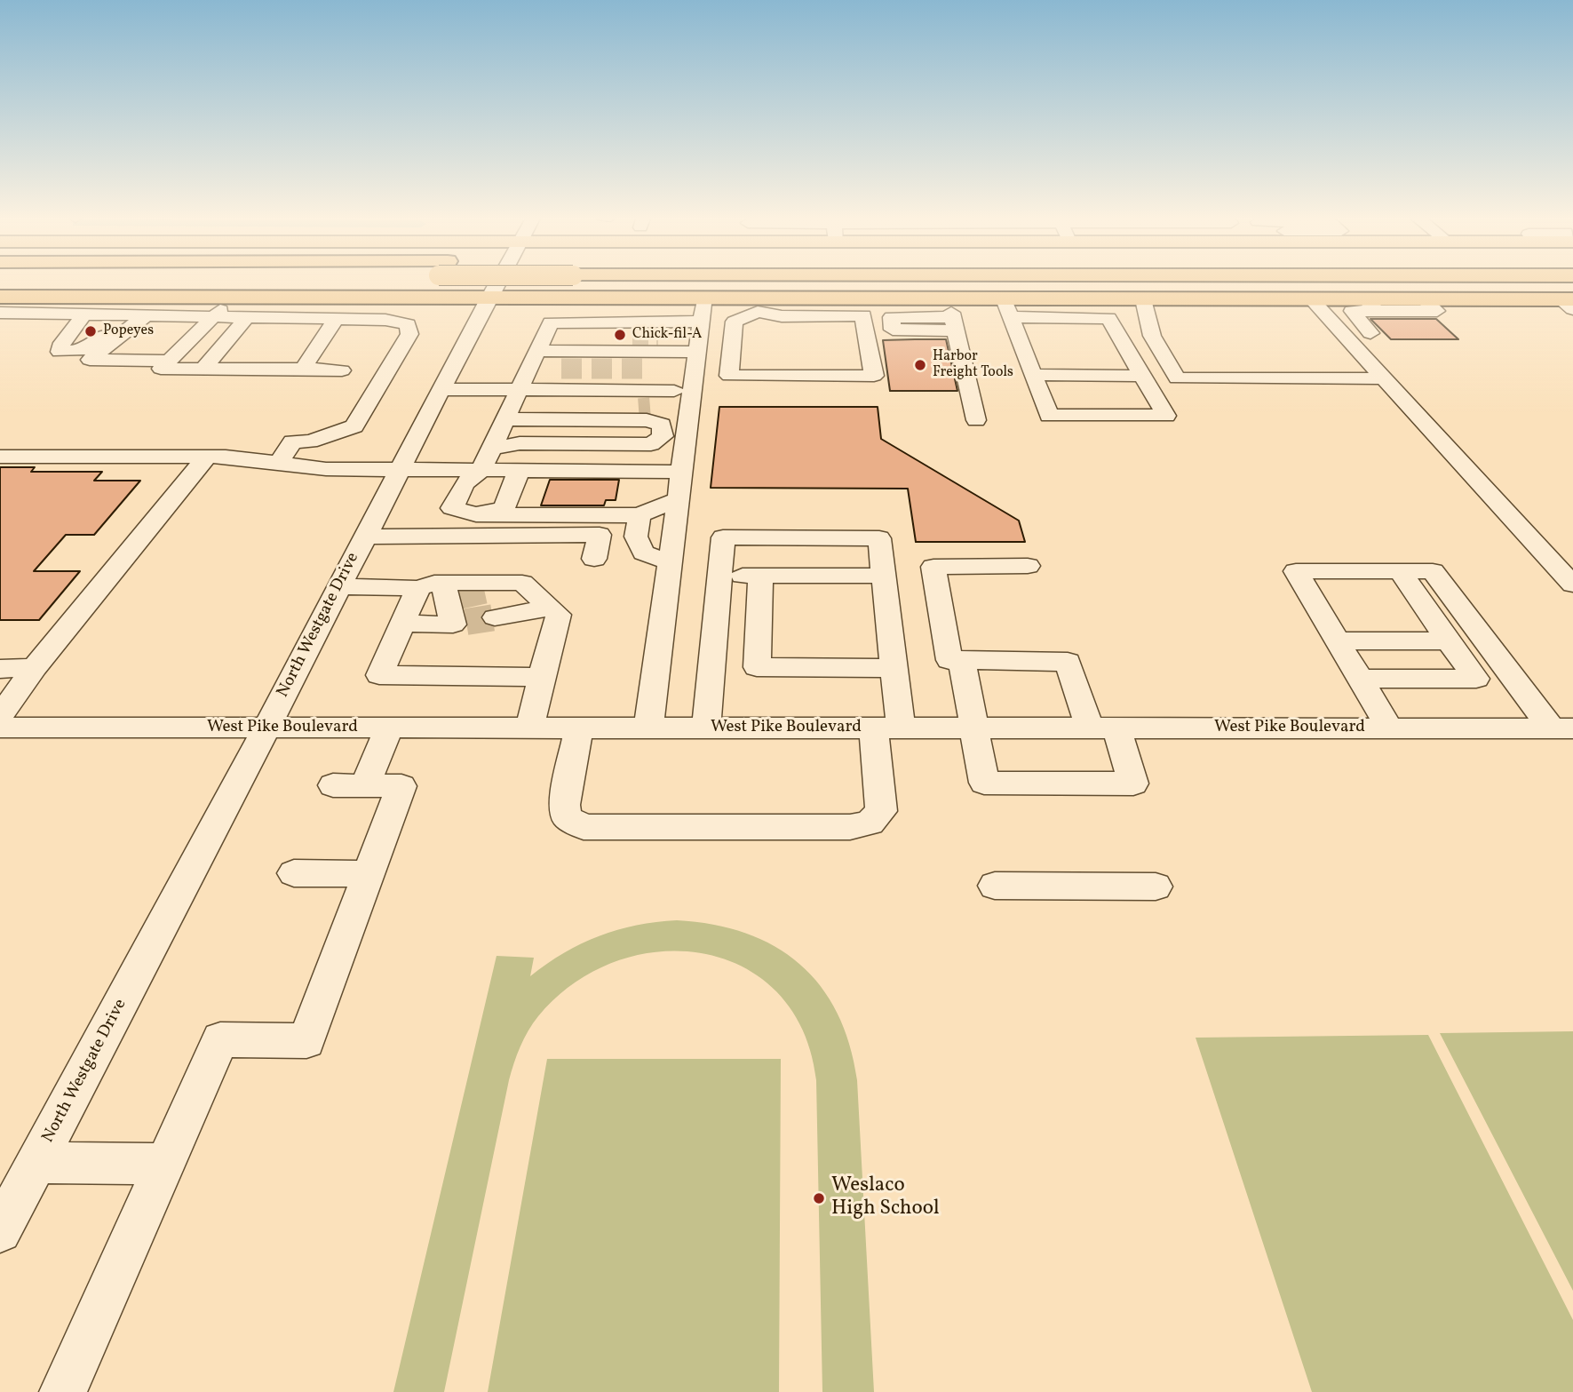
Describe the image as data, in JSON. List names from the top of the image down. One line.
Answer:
{"streets":{"street":["North Westgate Drive","West Pike Boulevard"]},"crossings":[["North Westgate Drive","West Pike Boulevard"]],"places":["Popeyes","Chick-fil-A","Harbor Freight Tools","Weslaco High School"]}
